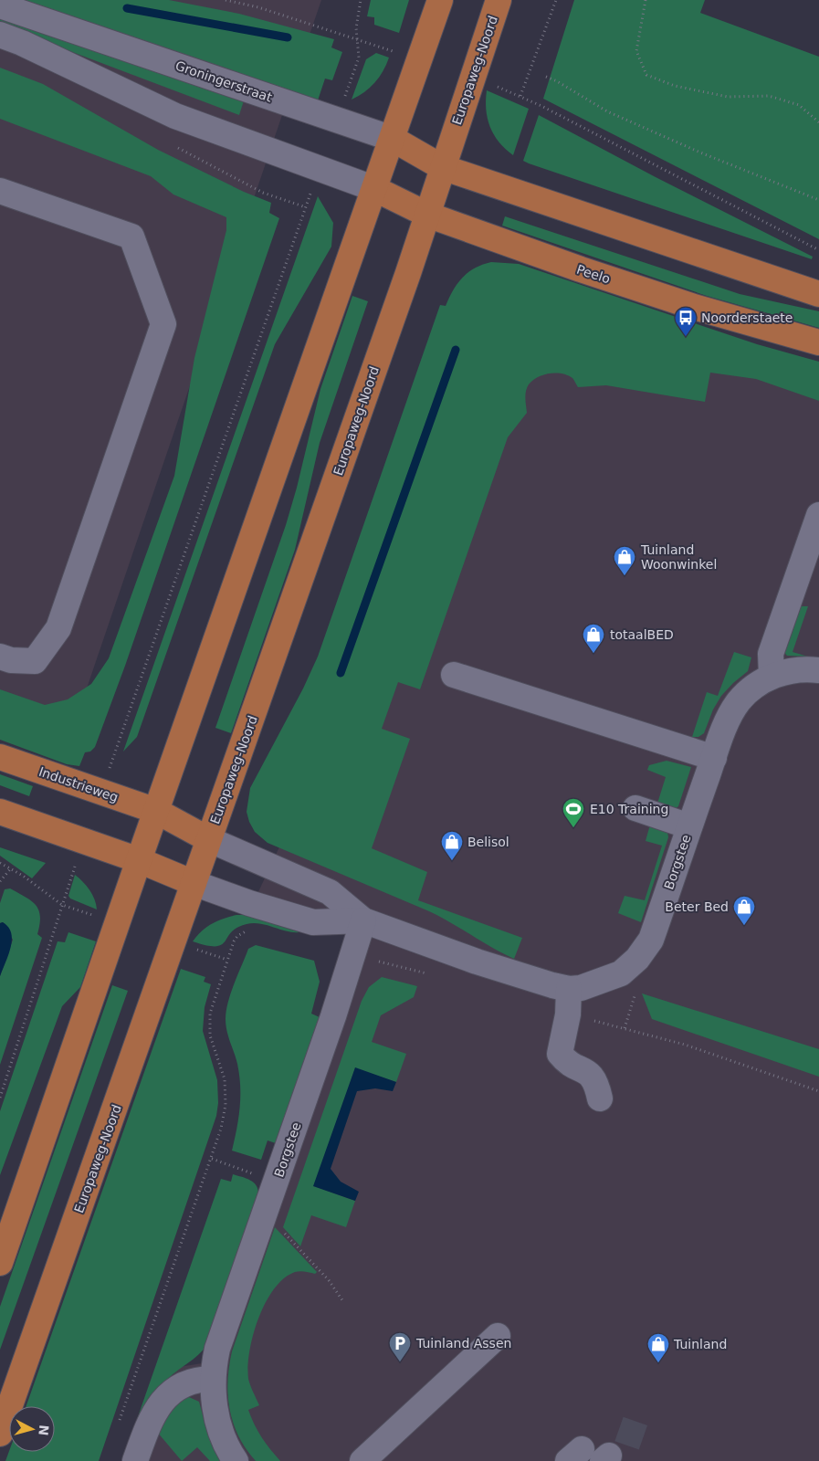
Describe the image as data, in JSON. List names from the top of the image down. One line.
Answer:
{"streets":{"main road":["Europaweg-Noord","Groningerstraat","Peelo","Industrieweg"],"street":["Borgstee"]},"crossings":[["Europaweg-Noord","Groningerstraat"],["Europaweg-Noord","Peelo"],["Europaweg-Noord","Industrieweg"],["Europaweg-Noord","Borgstee"]],"places":{"bus stop":["Noorderstaete"],"shop":["Tuinland Woonwinkel","totaalBED","Belisol","Beter Bed","Tuinland"],"sports":["E10 Training"],"parking":["Tuinland Assen"]},"north":"right"}
